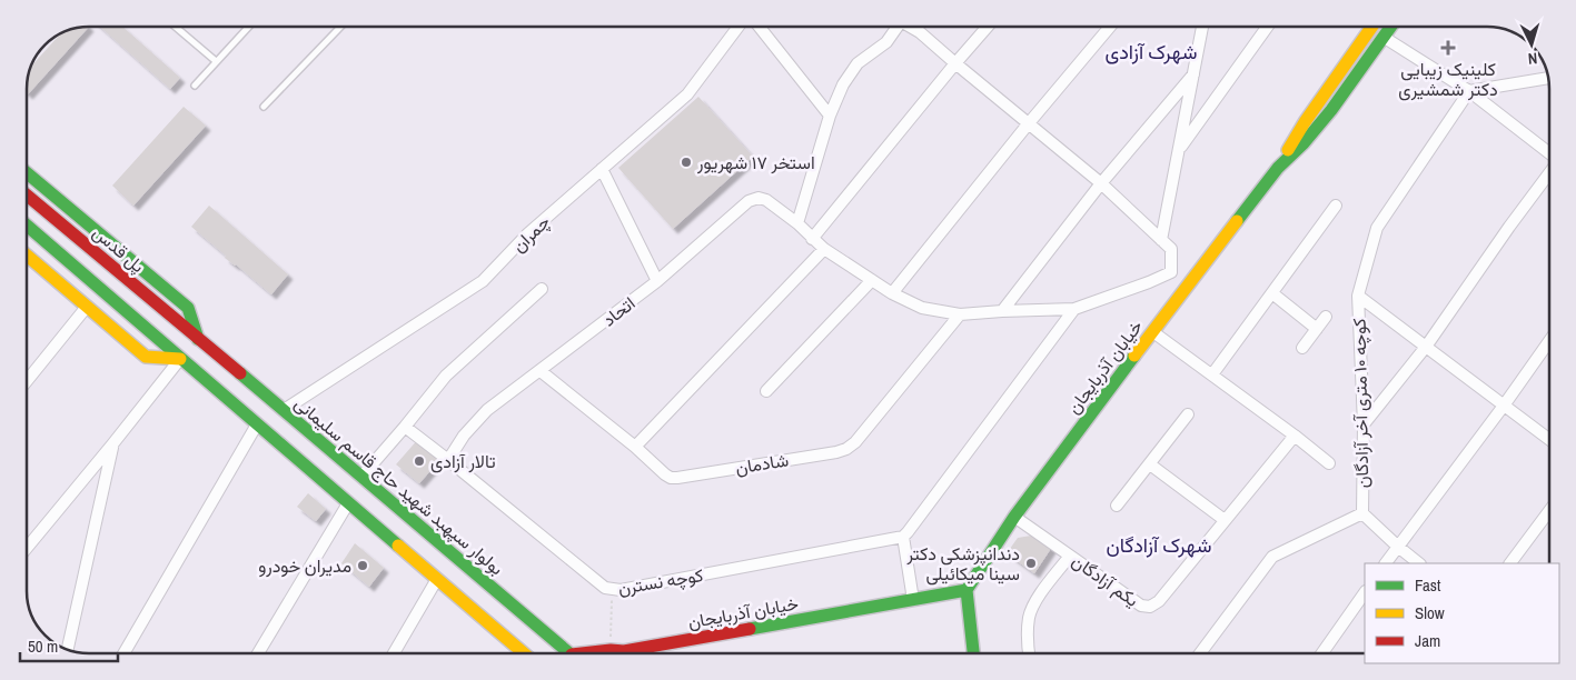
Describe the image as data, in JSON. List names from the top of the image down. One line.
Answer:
{"streets":{"main road":["پل قدس","خیابان آذربایجان","بولوار سپهبد شهید حاج قاسم سلیمانی"],"street":["چمران","اتحاد","کوچه ۱۰ متری آخر آزادگان","شادمان","یکم آزادگان","کوچه نسترن"]},"crossings":[["چمران","بولوار سپهبد شهید حاج قاسم سلیمانی"],["پل قدس","بولوار سپهبد شهید حاج قاسم سلیمانی"],["اتحاد","شادمان"],["اتحاد","کوچه نسترن"],["خیابان آذربایجان","یکم آزادگان"]],"districts":["شهرک آزادی","شهرک آزادگان"],"places":{"health":["کلینیک زیبایی دکتر شمشیری"],"other":["استخر ١٧ شهریور","تالار آزادی","دندانپزشکی دکتر سینا میکائیلی","مدیران خودرو"]},"legend":["Fast","Slow","Jam"],"scale_bar":"50 m","north":"bottom"}
